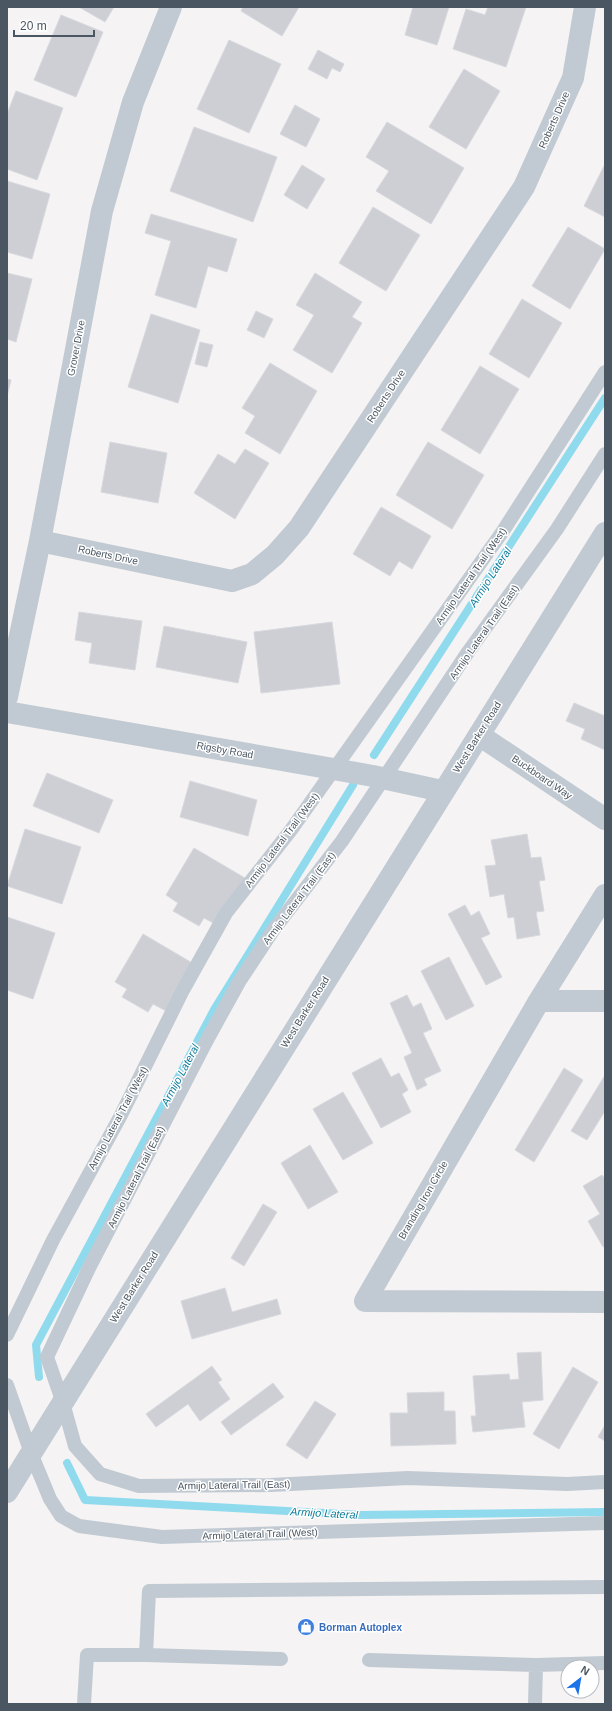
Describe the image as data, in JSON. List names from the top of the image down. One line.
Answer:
{"streets":{"street":["Roberts Drive","Grover Drive","West Barker Road","Rigsby Road","Buckboard Way","Branding Iron Circle"],"lane":["Armijo Lateral Trail (West)","Armijo Lateral Trail (East)"]},"crossings":[["Roberts Drive","Grover Drive"],["Armijo Lateral Trail (West)","West Barker Road"],["Armijo Lateral Trail (West)","Rigsby Road"],["Armijo Lateral Trail (East)","West Barker Road"],["Armijo Lateral Trail (East)","Rigsby Road"],["West Barker Road","Rigsby Road"],["West Barker Road","Buckboard Way"]],"water":["Armijo Lateral"],"places":{"shop":["Borman Autoplex"]},"scale_bar":"20 m","north":"top right"}
